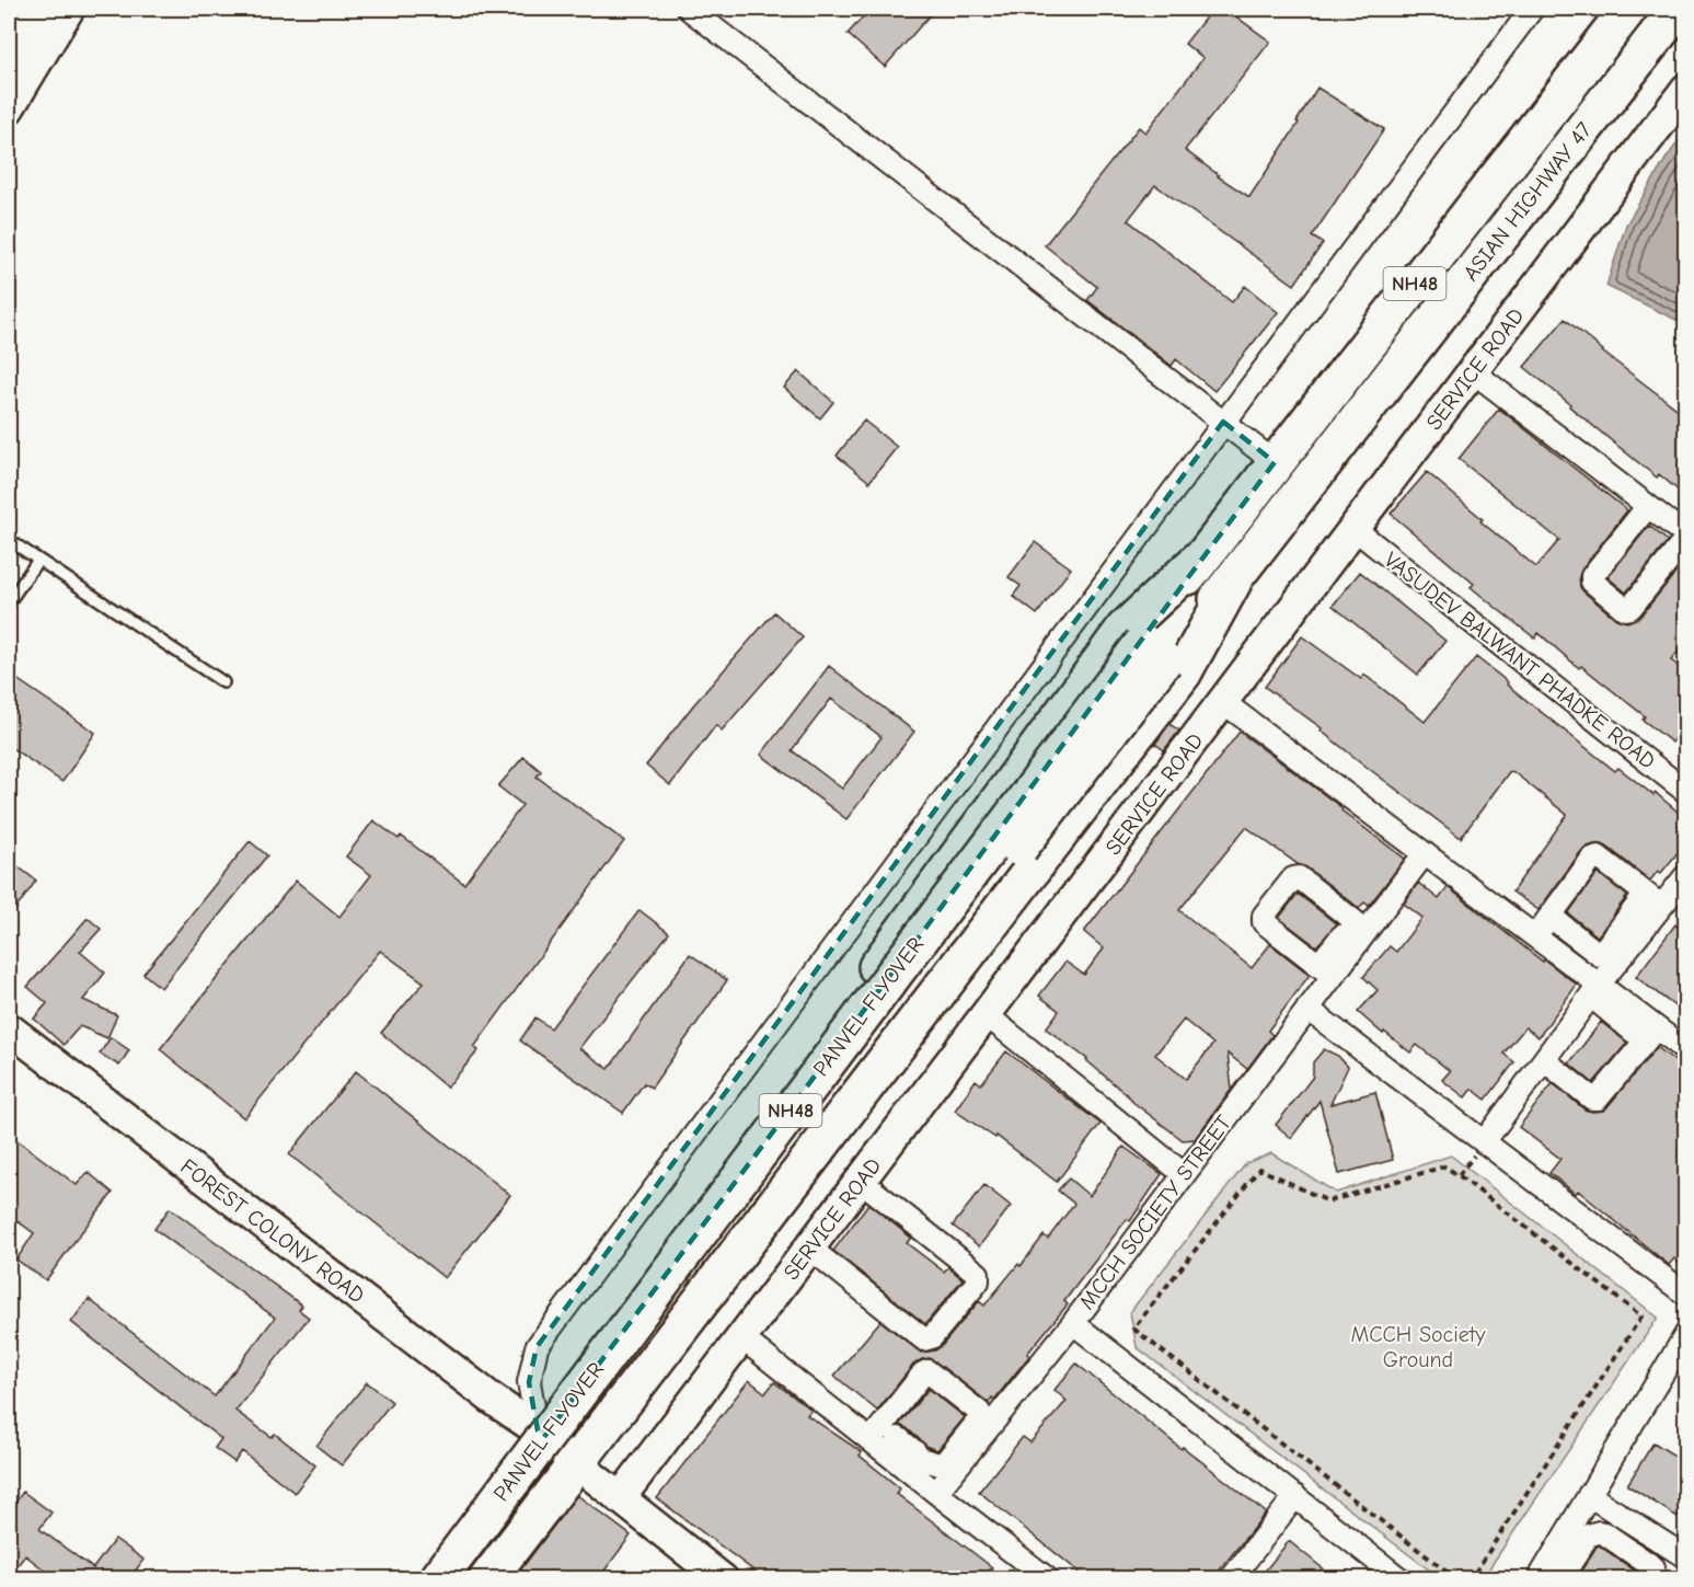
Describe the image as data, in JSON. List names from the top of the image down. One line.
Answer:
{"streets":{"highway":["ASIAN HIGHWAY 47","NH48","PANVEL FLYOVER"],"street":["SERVICE ROAD","VASUDEV BALWANT PHADKE ROAD","MCCH SOCIETY STREET","FOREST COLONY ROAD"]},"crossings":[["ASIAN HIGHWAY 47","PANVEL FLYOVER"],["SERVICE ROAD","VASUDEV BALWANT PHADKE ROAD"]],"parks":["MCCH Society Ground"]}
